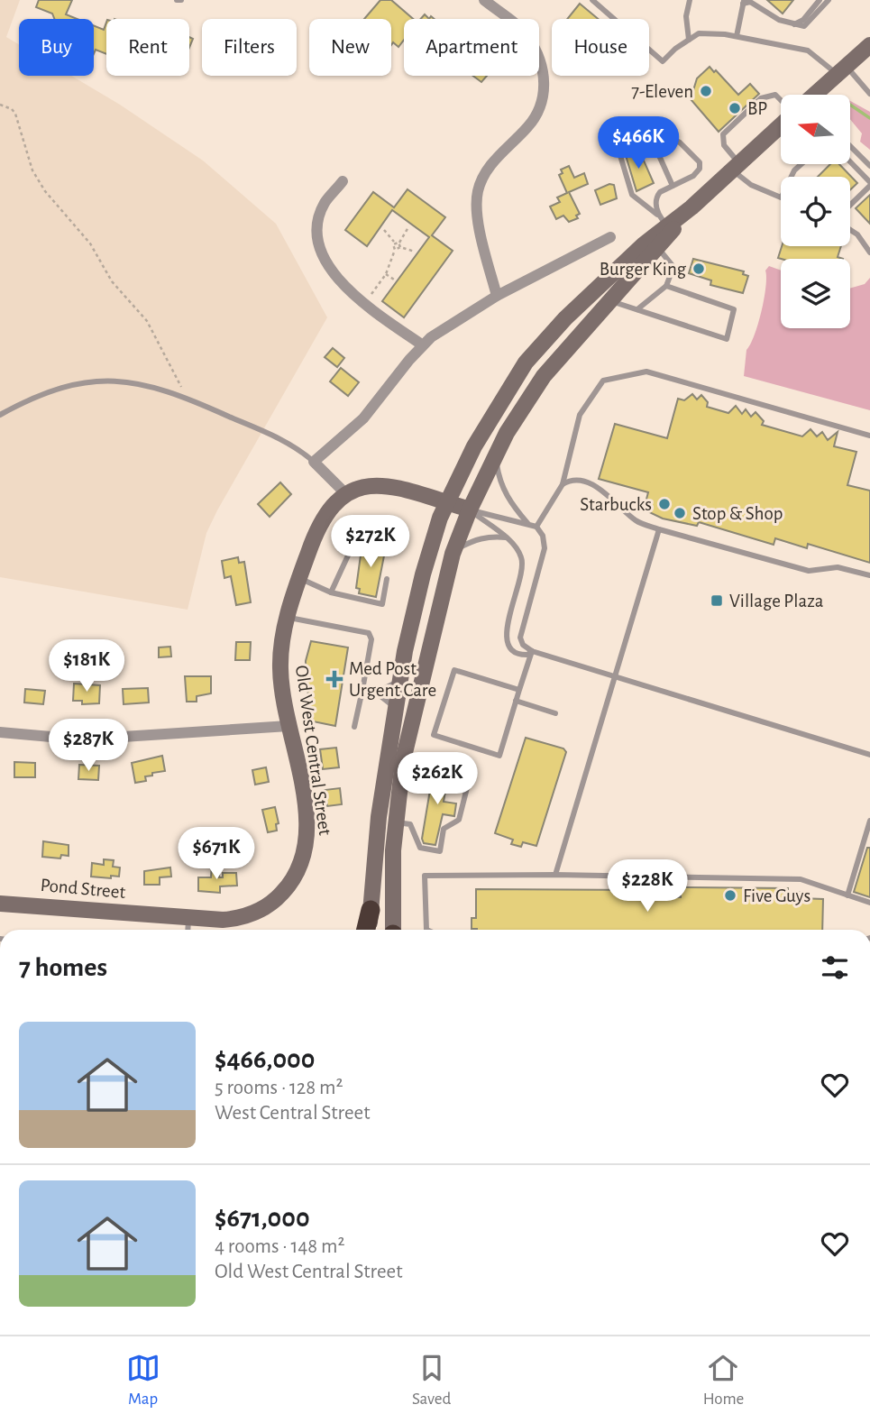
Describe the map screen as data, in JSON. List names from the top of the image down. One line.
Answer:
{"streets":{"main road":["Old West Central Street","Pond Street"]},"crossings":[["Old West Central Street","Pond Street"]],"places":{"other":["7-Eleven","BP","Burger King","Starbucks","Stop & Shop","Five Guys"],"transit":["Village Plaza"],"health":["Med Post Urgent Care"]},"north":"left","page":{"chip":["Buy","Rent","Filters","New","Apartment","House"],"price":["$466K","$272K","$181K","$287K","$262K","$671K","$228K"],"heading":"7 homes","list":[{"name":"$466,000","note":"5 rooms · 128 m² · West Central Street"},{"name":"$671,000","note":"4 rooms · 148 m² · Old West Central Street"}],"tabs":["Map","Saved","Home"]}}
